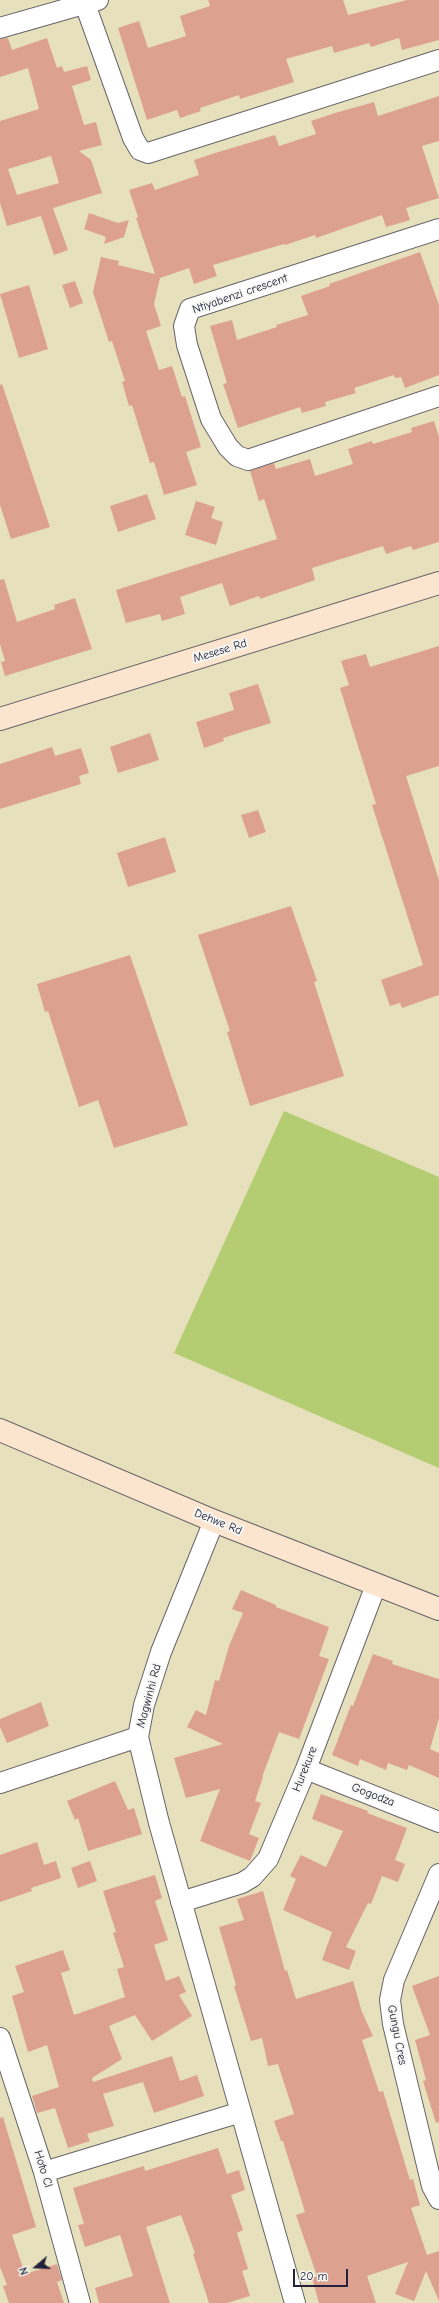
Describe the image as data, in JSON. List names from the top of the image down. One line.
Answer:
{"streets":{"street":["Ntiyabenzi crescent","Mesese Rd","Dehwe Rd","Magwinhi Rd","Hurekure","Gogodza","Gungu Cres","Hoto Cl"]},"crossings":[["Dehwe Rd","Magwinhi Rd"],["Dehwe Rd","Hurekure"],["Hurekure","Gogodza"]],"scale_bar":"20 m","north":"left"}
